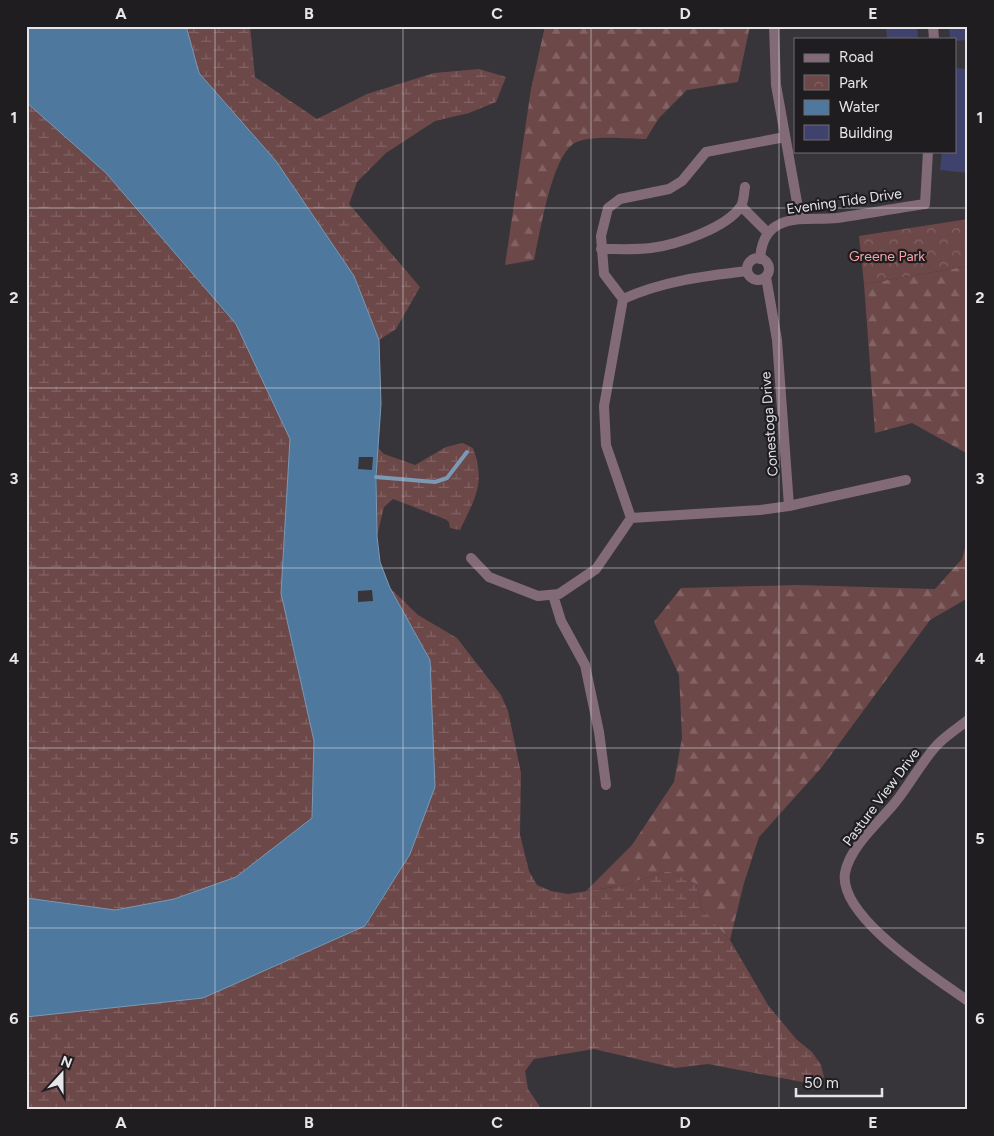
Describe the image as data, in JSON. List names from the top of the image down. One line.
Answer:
{"streets":{"street":["Evening Tide Drive","Conestoga Drive","Pasture View Drive"]},"parks":["Greene Park"],"legend":["Road","Park","Water","Building"],"scale_bar":"50 m","north":"top","grid":{"columns":["A","B","C","D","E"],"rows":["1","2","3","4","5","6"]}}
